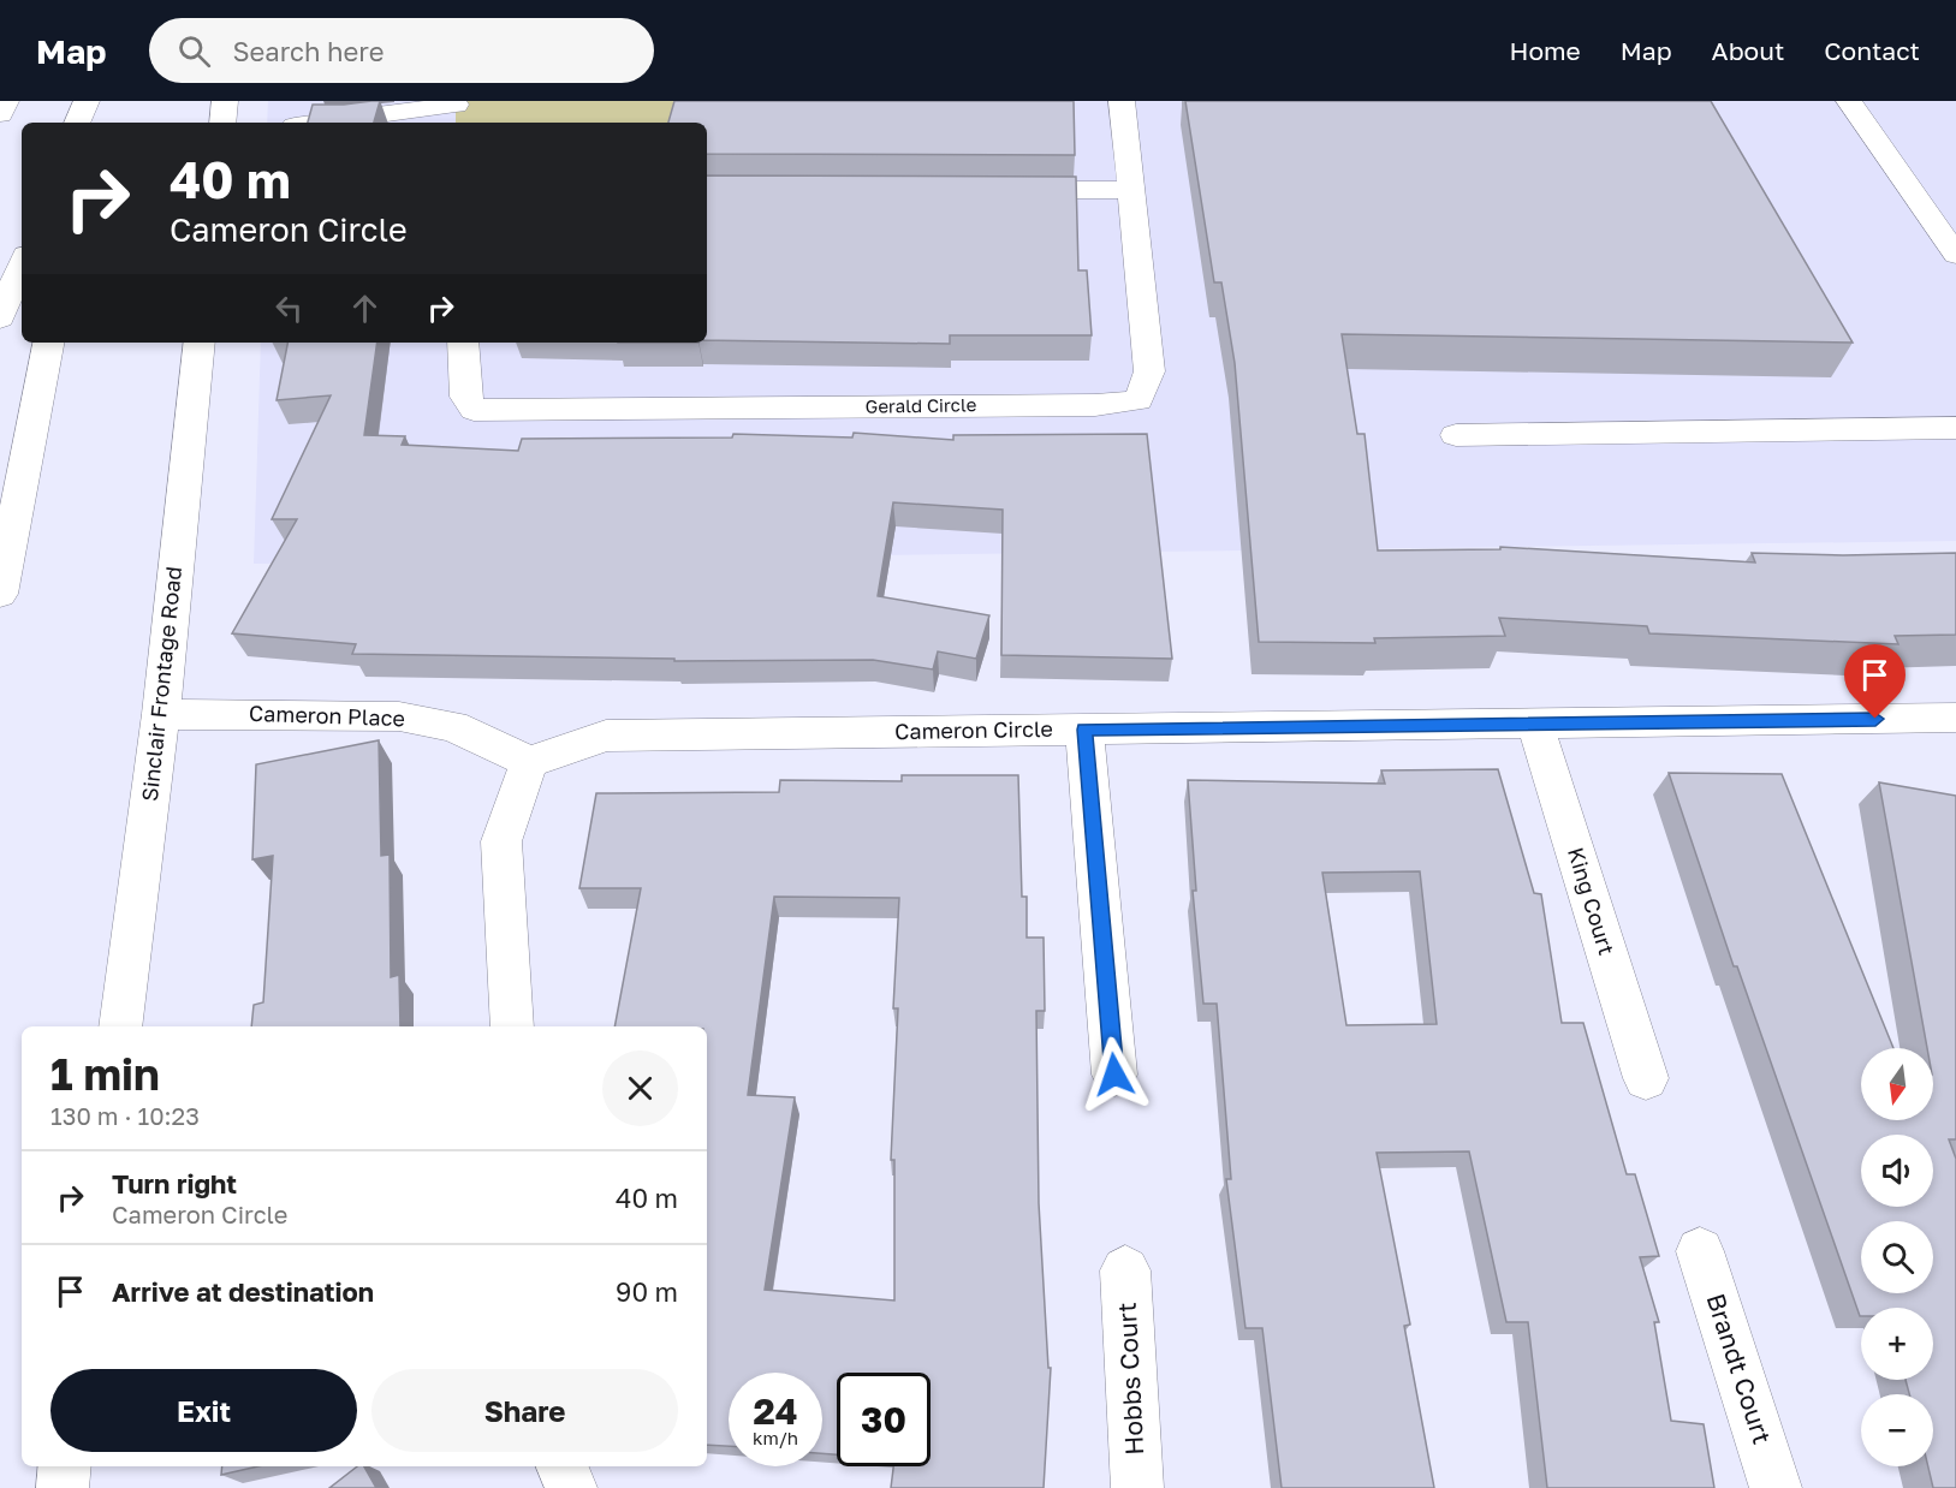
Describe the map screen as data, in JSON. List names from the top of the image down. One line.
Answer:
{"streets":{"main road":["Gerald Circle","Sinclair Frontage Road","Cameron Place","Cameron Circle","King Court","Brandt Court","Hobbs Court"]},"crossings":[["Sinclair Frontage Road","Cameron Place"],["Cameron Place","Cameron Circle"],["Cameron Circle","King Court"]],"north":"bottom","page":{"header":"Map","search":"Search here","nav":["Home","Map","About","Contact"],"turn":["40 m","Cameron Circle"],"heading":["1 min","130 m · 10:23"],"map_buttons":["+","−"],"list":[{"name":"Turn right","note":"Cameron Circle","value":"40 m"},{"name":"Arrive at destination","value":"90 m"}],"buttons":["Exit","Share"],"speed":"24 km/h","limit":"30"}}
